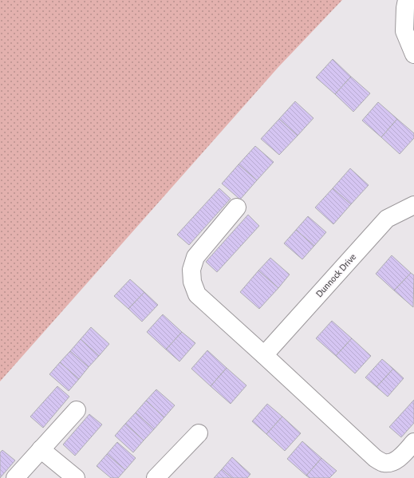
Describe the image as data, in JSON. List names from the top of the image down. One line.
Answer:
{"streets":{"street":["Dunnock Drive"]}}
